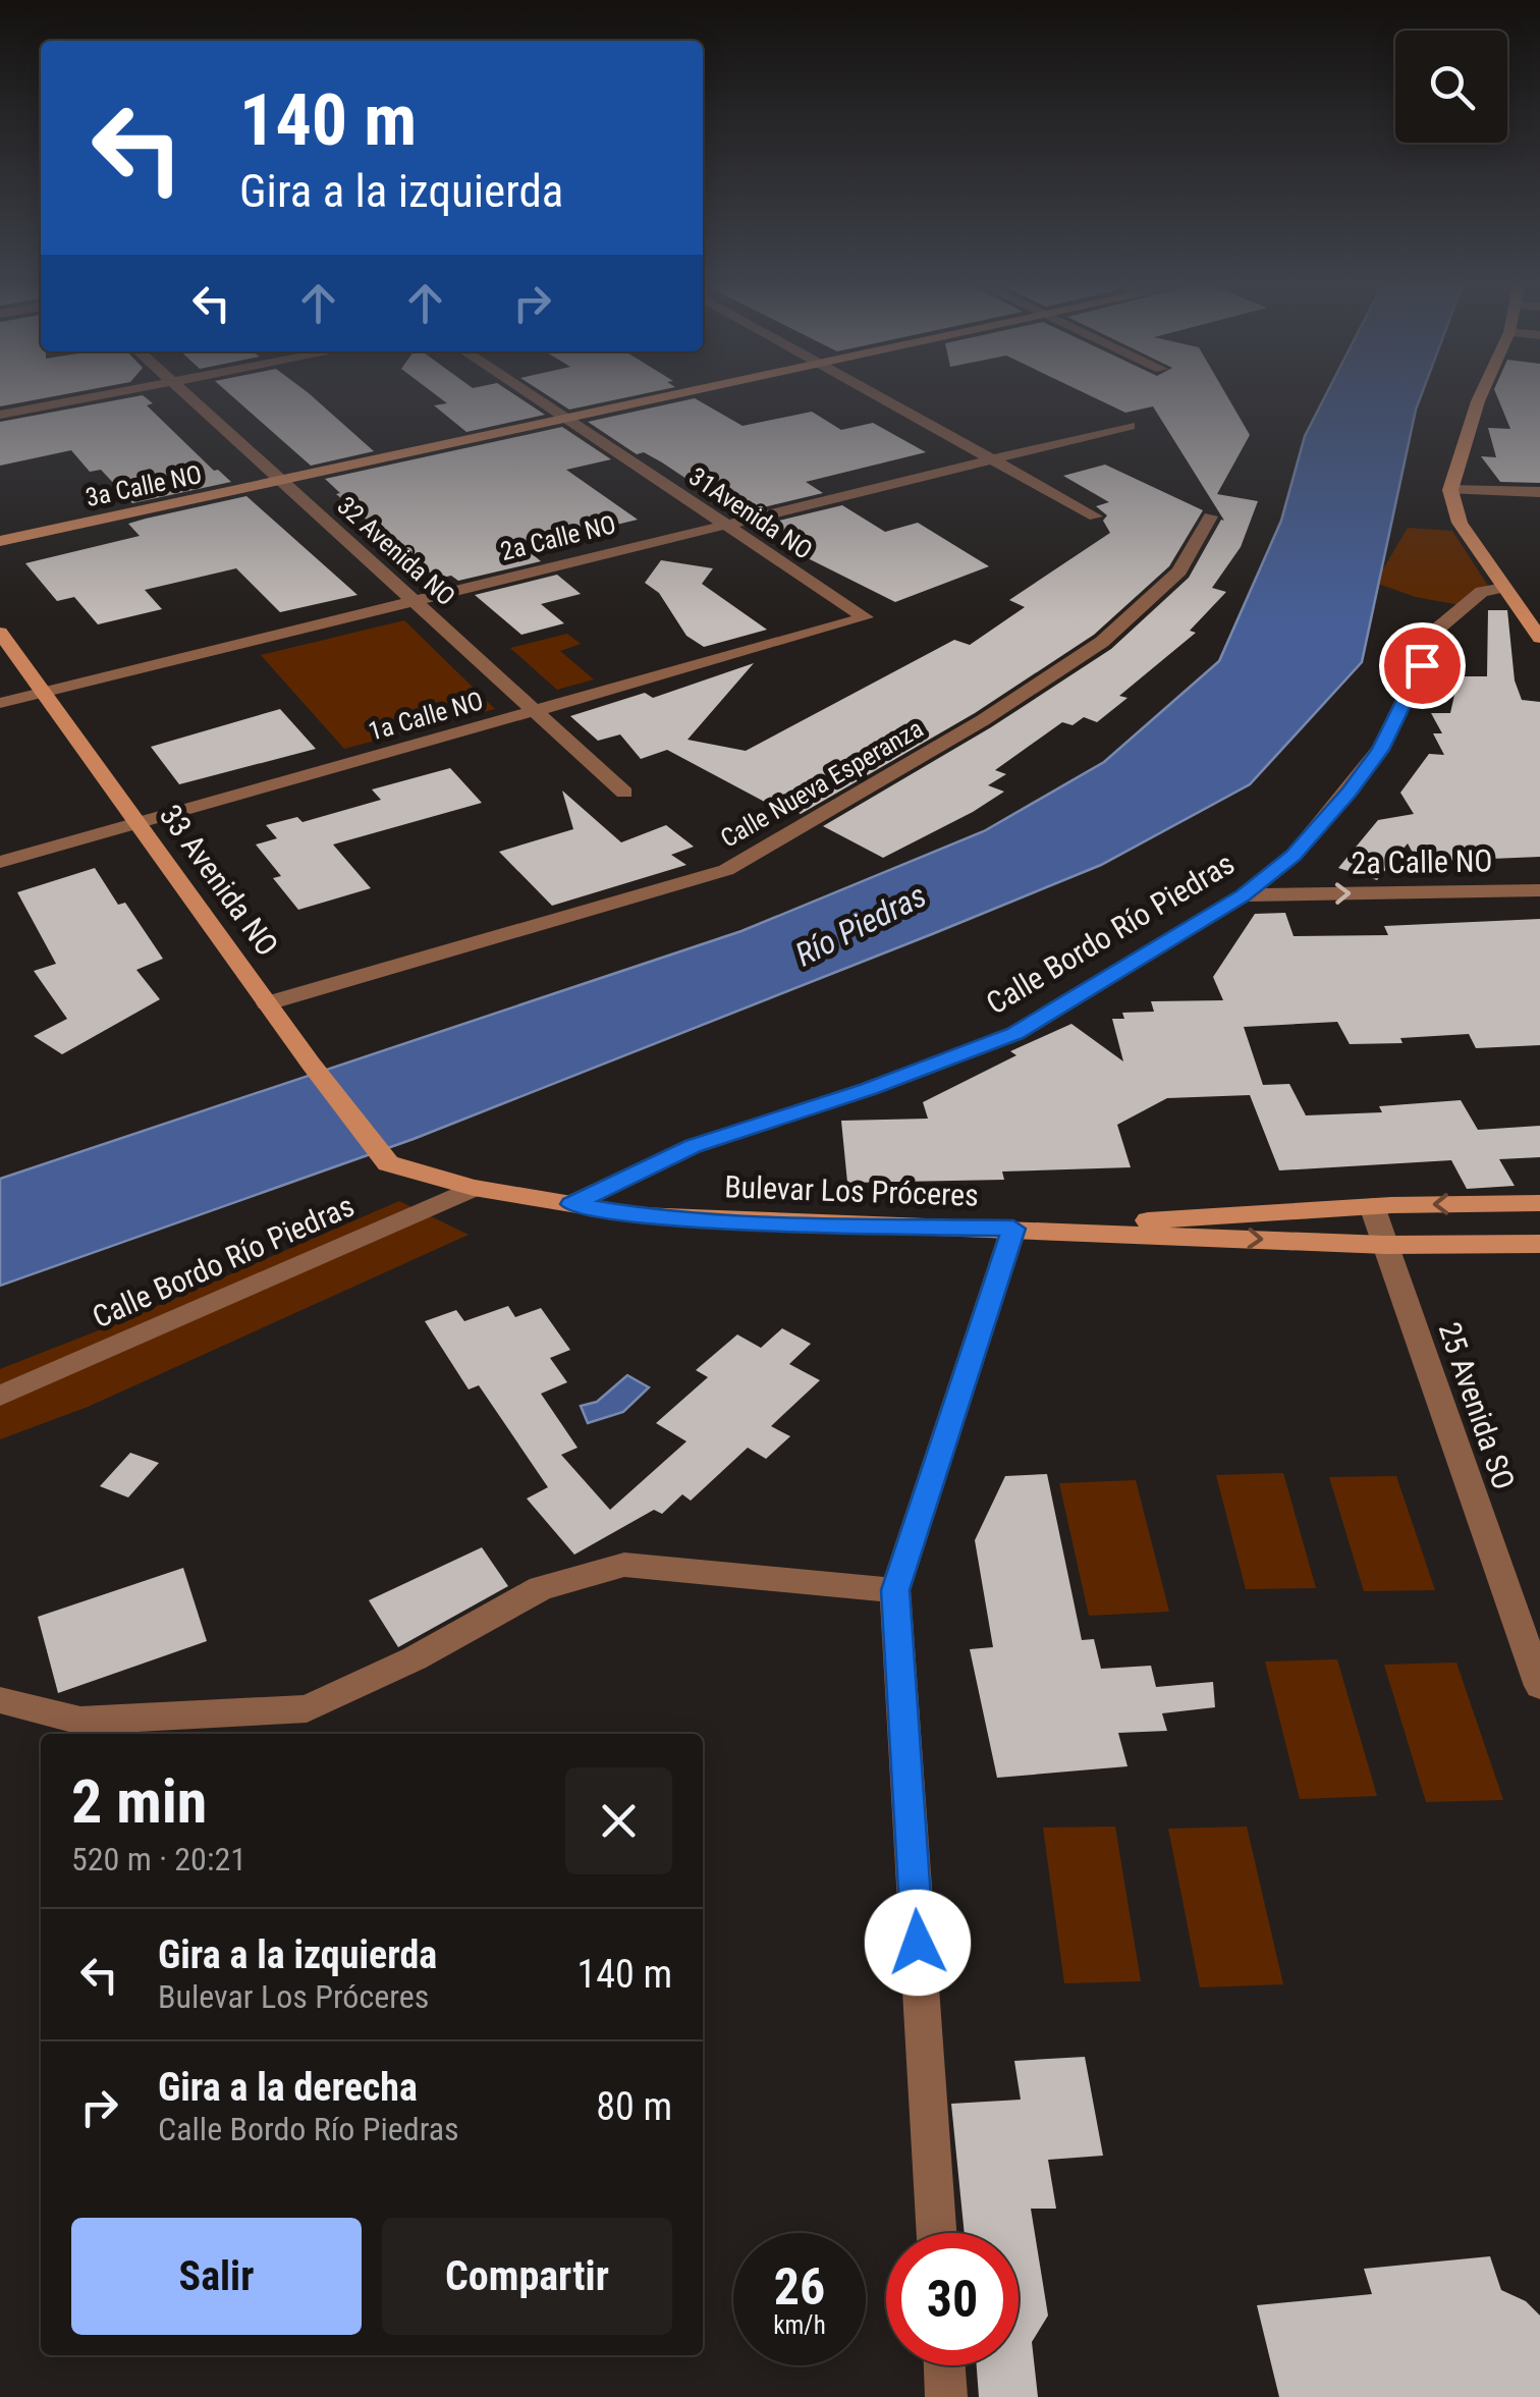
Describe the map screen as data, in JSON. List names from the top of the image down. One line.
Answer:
{"streets":{"street":["3a Calle NO","31Avenida NO","2a Calle NO","32 Avenida NO","1a Calle NO","Calle Nueva Esperanza","33 Avenida NO","Calle Bordo Río Piedras","Bulevar Los Próceres","25 Avenida SO"]},"crossings":[["3a Calle NO","31Avenida NO"],["3a Calle NO","32 Avenida NO"],["31Avenida NO","2a Calle NO"],["31Avenida NO","1a Calle NO"],["2a Calle NO","32 Avenida NO"],["2a Calle NO","33 Avenida NO"],["2a Calle NO","Calle Bordo Río Piedras"],["32 Avenida NO","1a Calle NO"],["1a Calle NO","33 Avenida NO"],["Calle Nueva Esperanza","33 Avenida NO"],["33 Avenida NO","Bulevar Los Próceres"],["Calle Bordo Río Piedras","Bulevar Los Próceres"],["Bulevar Los Próceres","25 Avenida SO"]],"water":["Río Piedras"],"page":{"turn":["140 m","Gira a la izquierda"],"heading":["2 min","520 m · 20:21"],"list":[{"name":"Gira a la izquierda","note":"Bulevar Los Próceres","value":"140 m"},{"name":"Gira a la derecha","note":"Calle Bordo Río Piedras","value":"80 m"}],"buttons":["Salir","Compartir"],"speed":"26 km/h","limit":"30"}}
